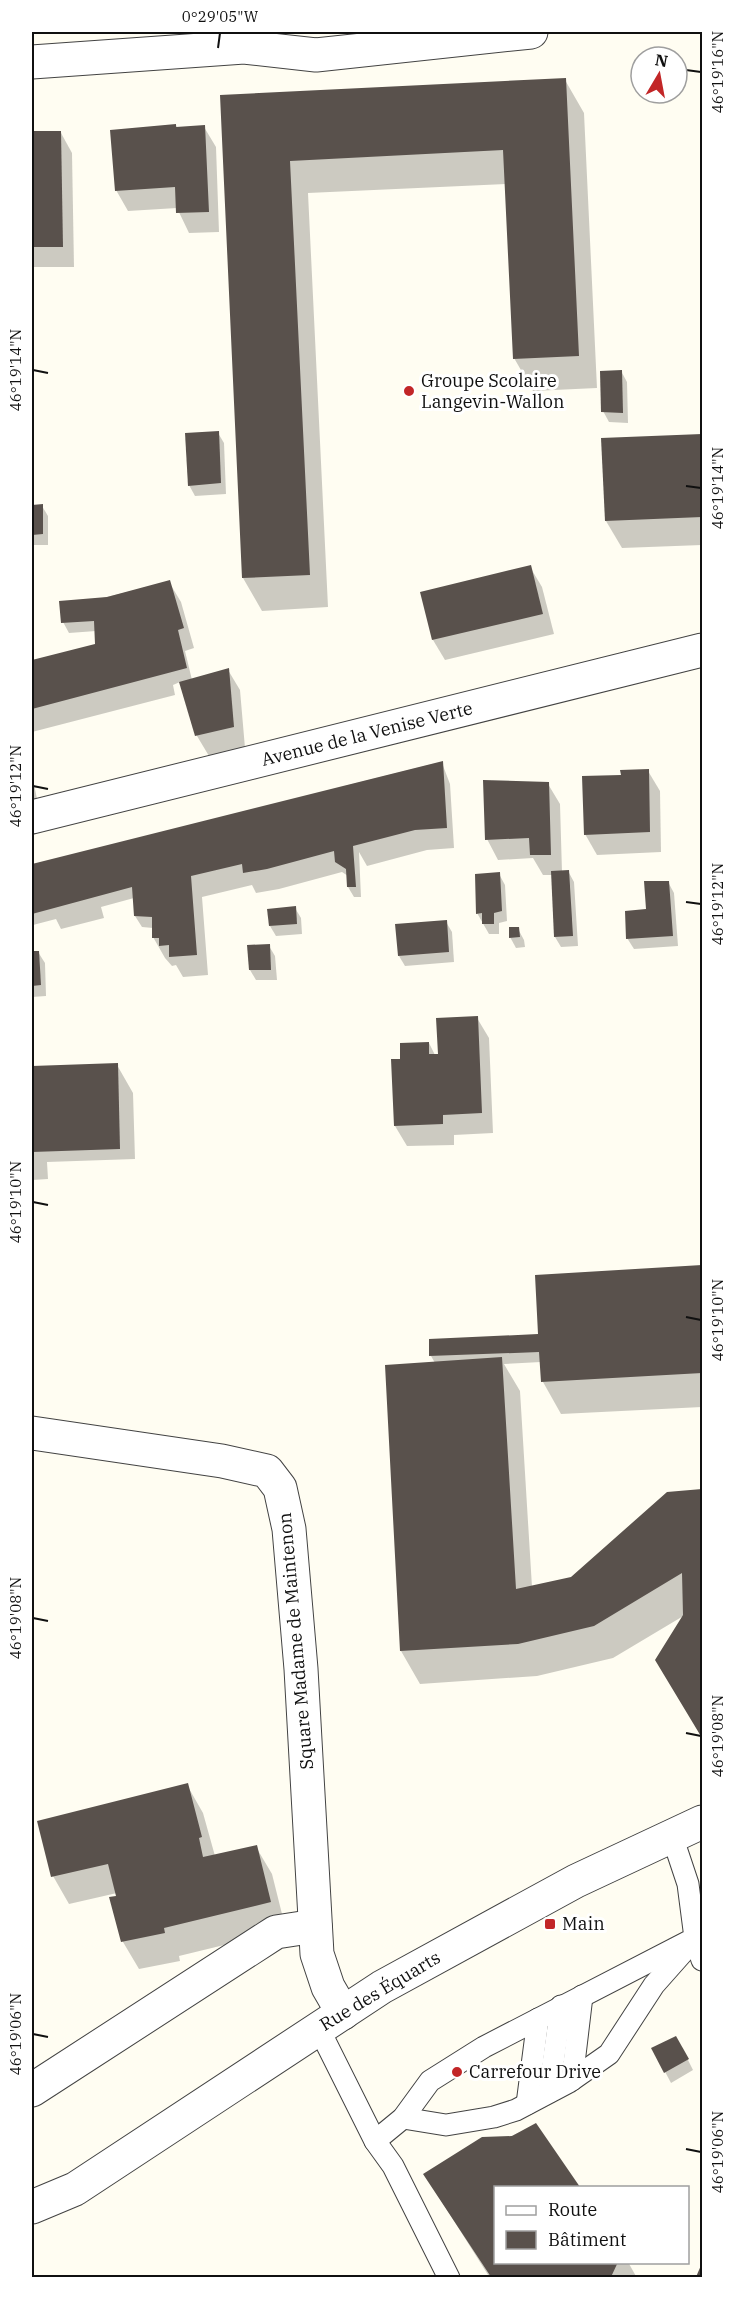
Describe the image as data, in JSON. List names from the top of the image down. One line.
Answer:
{"streets":{"street":["Avenue de la Venise Verte","Square Madame de Maintenon","Rue des Équarts"]},"crossings":[["Square Madame de Maintenon","Rue des Équarts"]],"places":{"other":["Groupe Scolaire Langevin-Wallon","Carrefour Drive"],"transit":["Main"]},"legend":["Route","Bâtiment"],"north":"top","coordinates":["0°29'05\"W","46°19'16\"N","46°19'14\"N","46°19'12\"N","46°19'10\"N","46°19'08\"N","46°19'06\"N"]}
